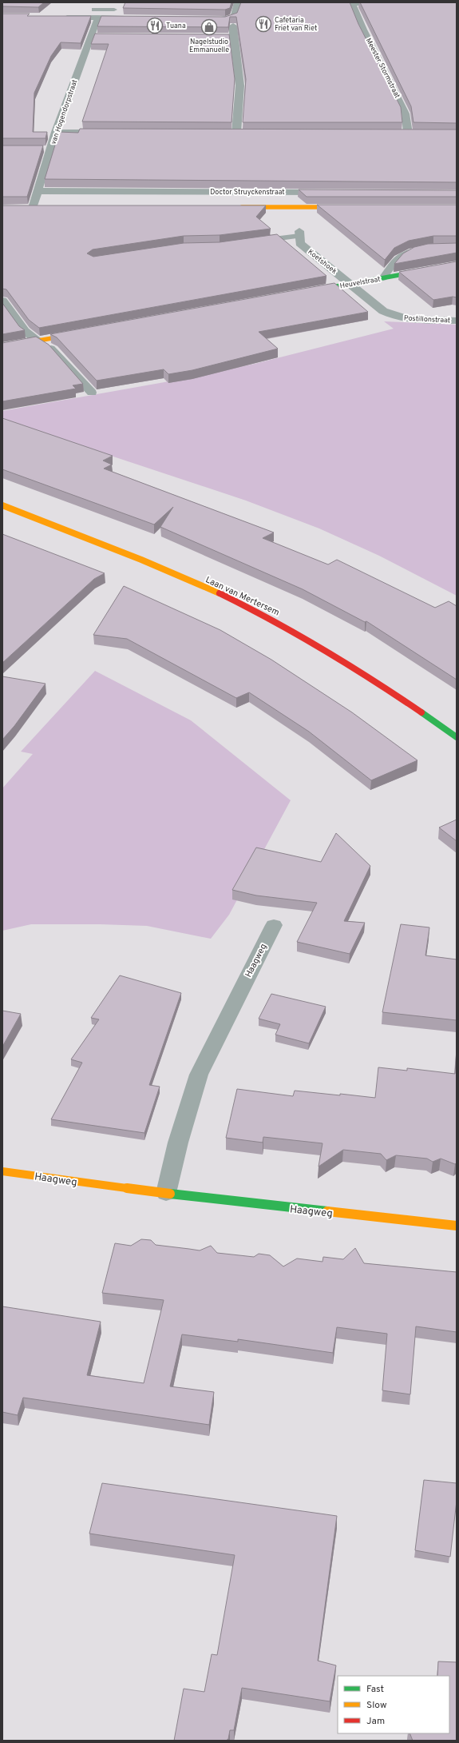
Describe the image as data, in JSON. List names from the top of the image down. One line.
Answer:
{"streets":{"street":["Meester Stormstraat","van Hogendorpstraat","Doctor Struyckenstraat","Koetshoek","Heuvelstraat","Postillonstraat","Laan van Mertersem","Haagweg"]},"crossings":[["van Hogendorpstraat","Doctor Struyckenstraat"],["Koetshoek","Heuvelstraat"],["Koetshoek","Postillonstraat"],["Heuvelstraat","Postillonstraat"]],"places":{"restaurant":["Cafetaria Friet van Riet","Tuana"],"shop":["Nagelstudio Emmanuelle"]},"legend":["Fast","Slow","Jam"]}
